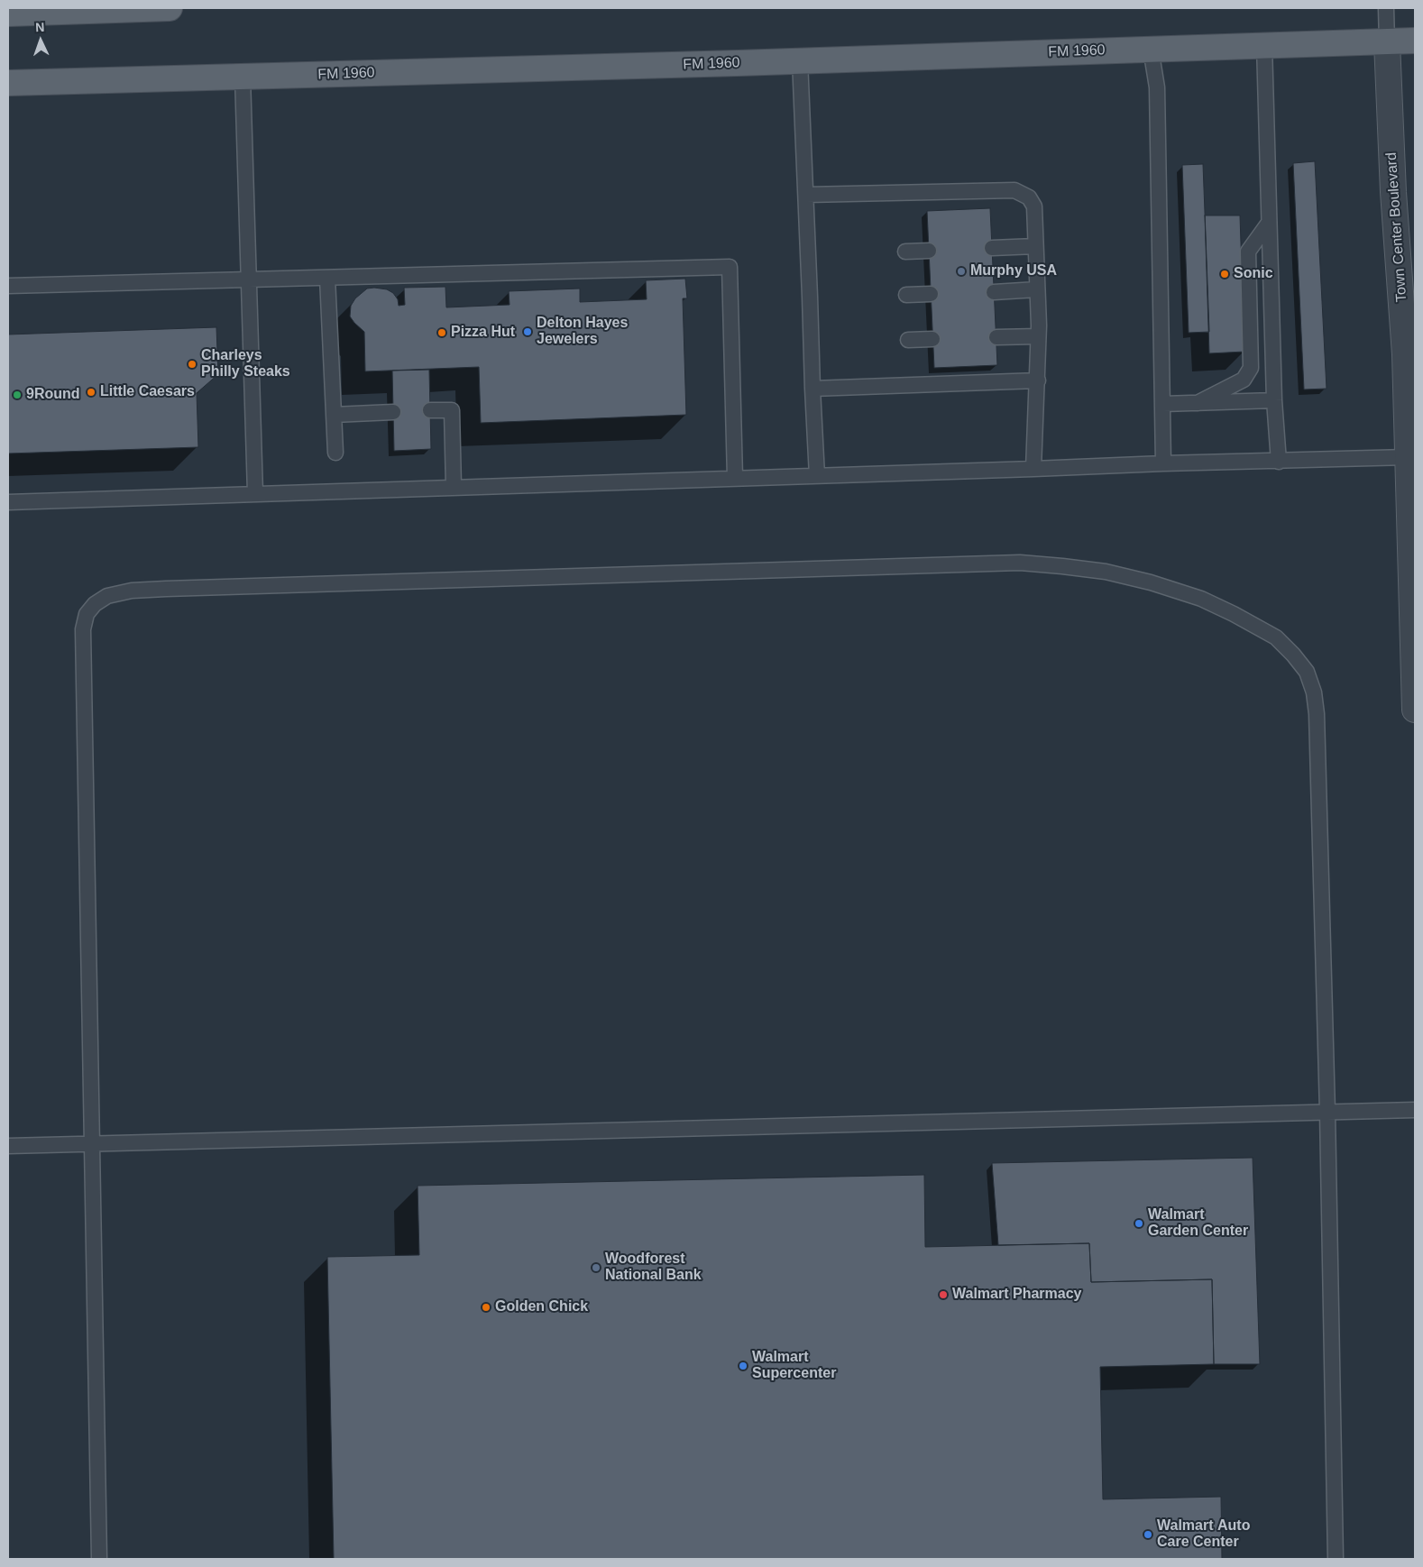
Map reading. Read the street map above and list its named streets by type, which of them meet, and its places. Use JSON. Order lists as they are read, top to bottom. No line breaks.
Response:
{"streets":{"main road":["FM 1960"],"street":["Town Center Boulevard"]},"crossings":[["FM 1960","Town Center Boulevard"]],"places":["Murphy USA","Sonic","Delton Hayes Jewelers","Pizza Hut","Charleys Philly Steaks","Little Caesars","9Round","Walmart Garden Center","Woodforest National Bank","Walmart Pharmacy","Golden Chick","Walmart Supercenter","Walmart Auto Care Center"],"north":"top"}
